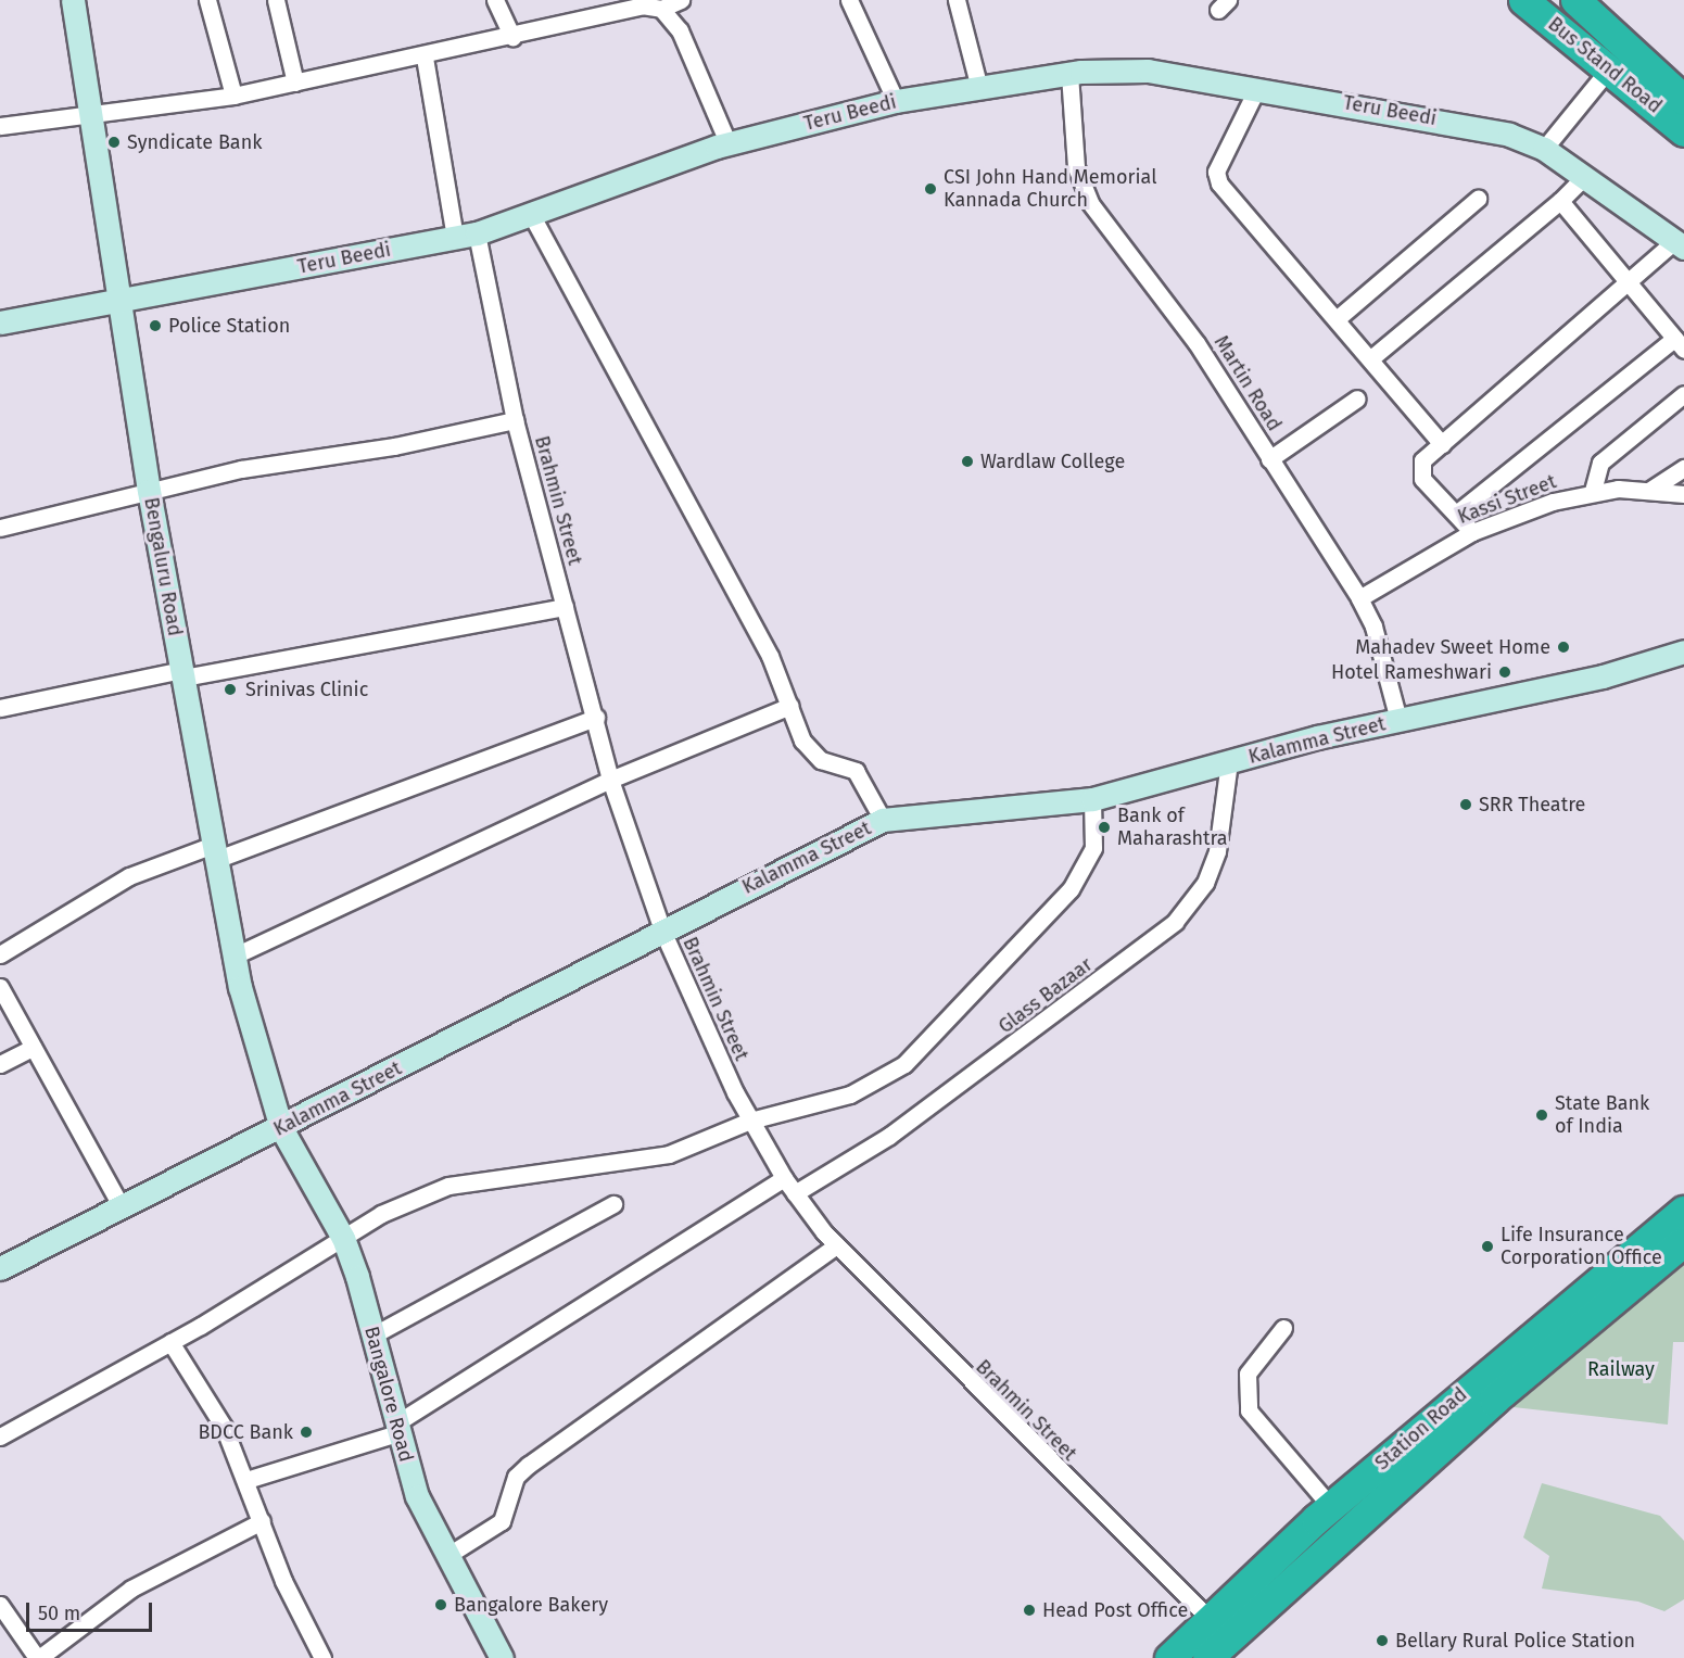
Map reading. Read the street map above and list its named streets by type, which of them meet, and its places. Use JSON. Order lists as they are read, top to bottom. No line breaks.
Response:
{"streets":{"highway":["Bus Stand Road","Station Road"],"street":["Teru Beedi","Martin Road","Kassi Street","Brahmin Street","Bengaluru Road","Kalamma Street","Glass Bazaar","Bangalore Road"]},"crossings":[["Teru Beedi","Martin Road"],["Teru Beedi","Brahmin Street"],["Teru Beedi","Bengaluru Road"],["Martin Road","Kassi Street"],["Martin Road","Kalamma Street"],["Brahmin Street","Kalamma Street"],["Brahmin Street","Glass Bazaar"],["Brahmin Street","Station Road"],["Bengaluru Road","Kalamma Street"],["Bengaluru Road","Bangalore Road"],["Kalamma Street","Glass Bazaar"],["Kalamma Street","Bangalore Road"]],"parks":["Railway"],"places":["Syndicate Bank","CSI John Hand Memorial Kannada Church","Police Station","Wardlaw College","Mahadev Sweet Home","Hotel Rameshwari","Srinivas Clinic","SRR Theatre","Bank of Maharashtra","State Bank of India","Life Insurance Corporation Office","BDCC Bank","Bangalore Bakery","Head Post Office","Bellary Rural Police Station"],"scale_bar":"50 m"}
